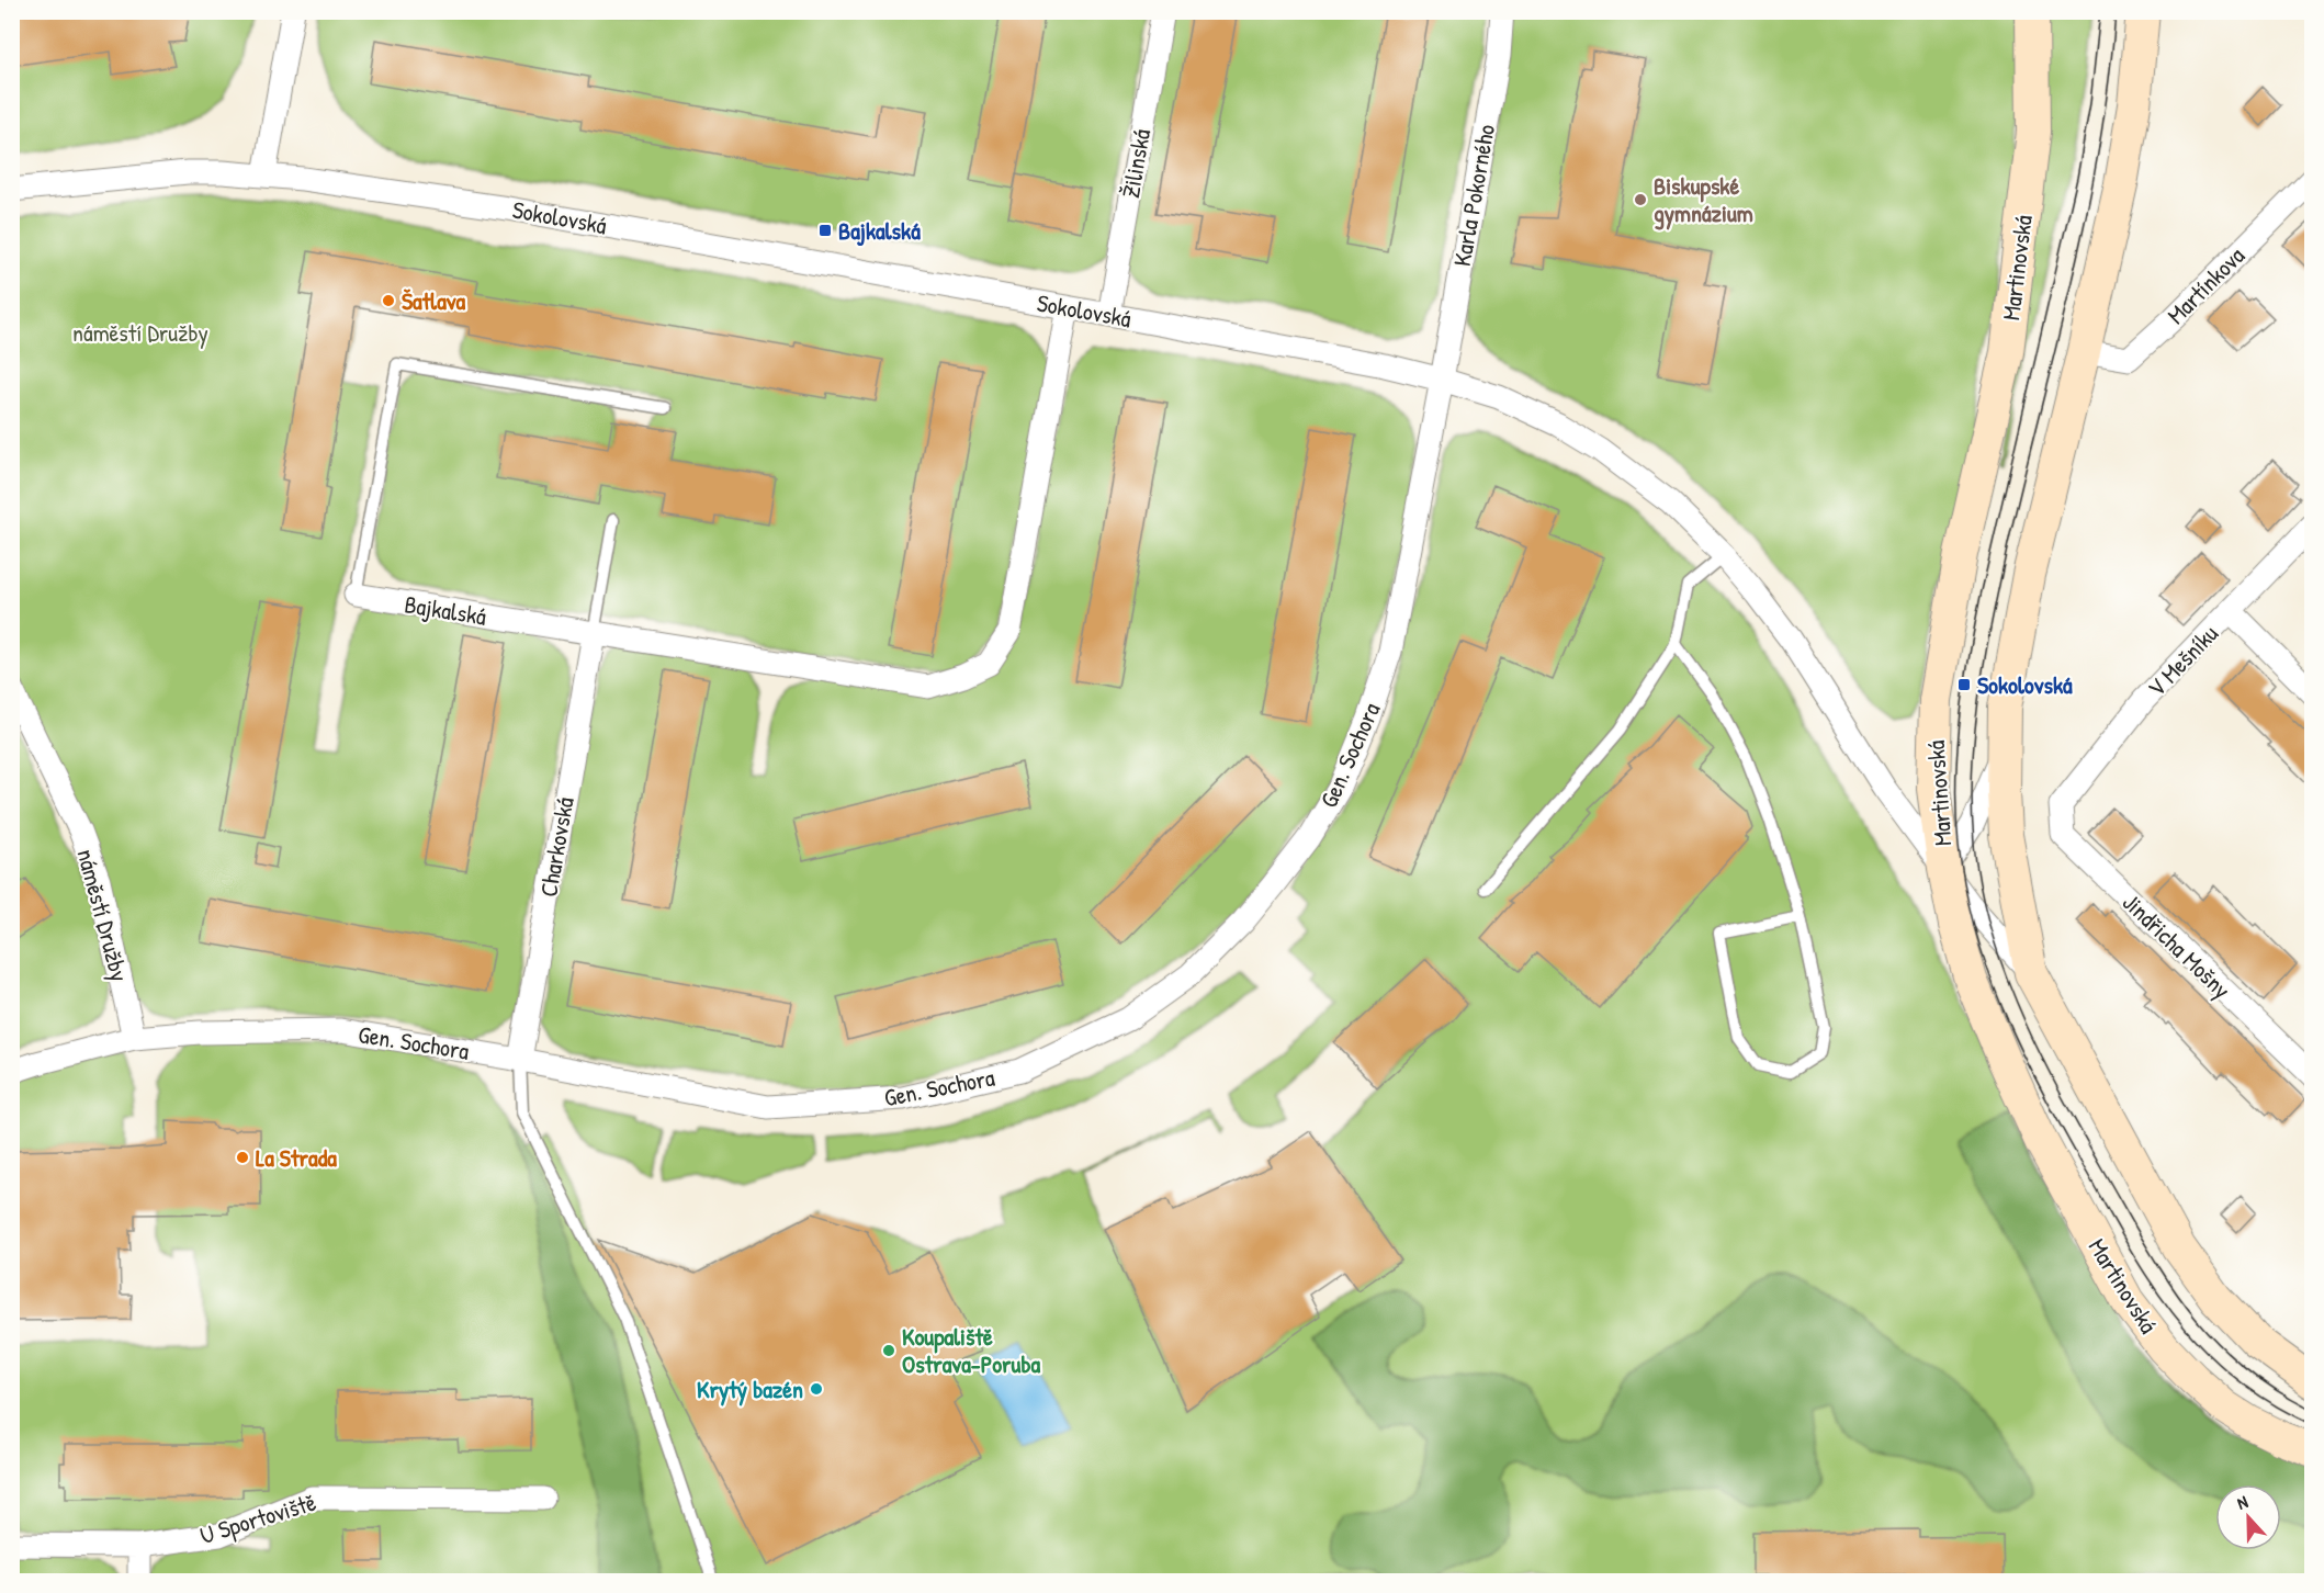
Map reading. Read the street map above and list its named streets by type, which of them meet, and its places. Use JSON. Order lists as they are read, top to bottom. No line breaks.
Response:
{"streets":{"street":["Žilinská","Karla Pokorného","Sokolovská","Martinovská","Martínkova","Bajkalská","V Mešníku","Gen. Sochora","Charkovská","náměstí Družby","Jindřicha Mošny","U Sportoviště"]},"crossings":[["Žilinská","Sokolovská"],["Karla Pokorného","Sokolovská"],["Karla Pokorného","Gen. Sochora"],["Sokolovská","Martinovská"],["Sokolovská","Bajkalská"],["Sokolovská","Gen. Sochora"],["Bajkalská","Charkovská"],["V Mešníku","Jindřicha Mošny"],["Gen. Sochora","Charkovská"],["Gen. Sochora","náměstí Družby"]],"parks":["náměstí Družby"],"places":{"other":["Biskupské gymnázium","Šatlava","La Strada","Koupaliště Ostrava-Poruba","Krytý bazén"],"transit":["Bajkalská","Sokolovská"]},"north":"top"}
